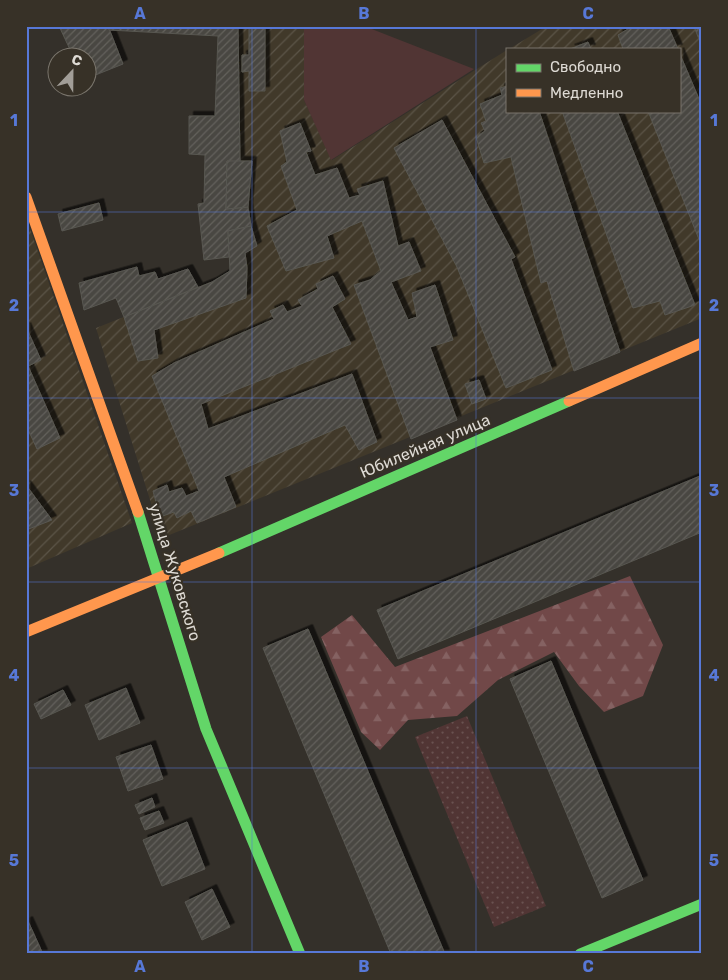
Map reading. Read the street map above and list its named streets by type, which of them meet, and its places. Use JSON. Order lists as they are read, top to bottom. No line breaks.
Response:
{"streets":{"street":["Юбилейная улица","улица Жуковского"]},"crossings":[["Юбилейная улица","улица Жуковского"]],"legend":["Свободно","Медленно"],"north":"top","grid":{"columns":["A","B","C"],"rows":["1","2","3","4","5"]}}
